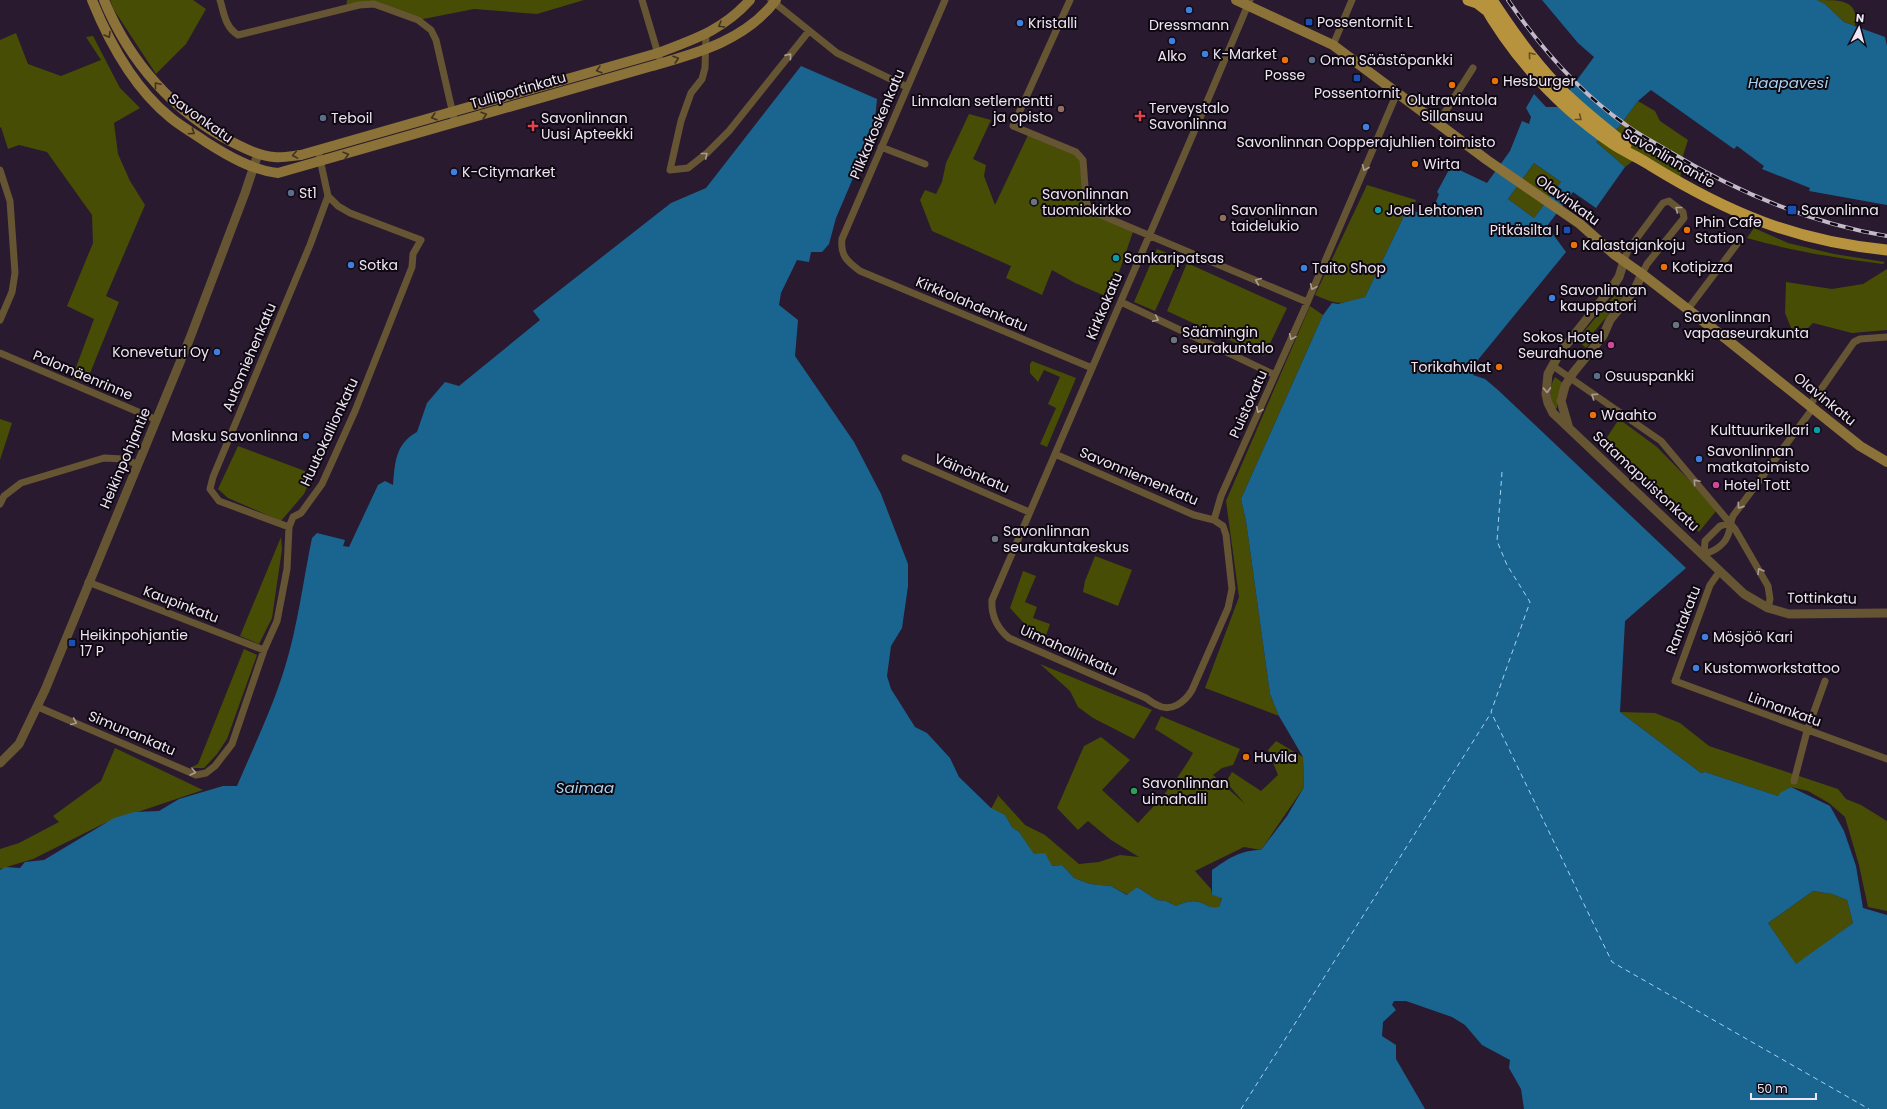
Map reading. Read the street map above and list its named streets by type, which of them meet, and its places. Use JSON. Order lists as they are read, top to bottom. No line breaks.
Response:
{"streets":{"highway":["Savonlinnantie"],"main road":["Tulliportinkatu","Savonkatu","Olavinkatu"],"street":["Pilkkakoskenkatu","Kirkkolahdenkatu","Kirkkokatu","Automiehenkatu","Palomäenrinne","Puistokatu","Huutokallionkatu","Heikinpohjantie","Väinönkatu","Savonniemenkatu","Satamapuistonkatu","Tottinkatu","Kaupinkatu","Rantakatu","Uimahallinkatu","Linnankatu","Simunankatu"]},"crossings":[["Tulliportinkatu","Savonkatu"],["Tulliportinkatu","Heikinpohjantie"],["Savonkatu","Heikinpohjantie"],["Pilkkakoskenkatu","Kirkkolahdenkatu"],["Olavinkatu","Kirkkokatu"],["Olavinkatu","Puistokatu"],["Olavinkatu","Satamapuistonkatu"],["Kirkkolahdenkatu","Kirkkokatu"],["Kirkkokatu","Väinönkatu"],["Kirkkokatu","Savonniemenkatu"],["Kirkkokatu","Uimahallinkatu"],["Automiehenkatu","Huutokallionkatu"],["Palomäenrinne","Heikinpohjantie"],["Puistokatu","Savonniemenkatu"],["Puistokatu","Uimahallinkatu"],["Heikinpohjantie","Kaupinkatu"],["Heikinpohjantie","Simunankatu"],["Savonniemenkatu","Uimahallinkatu"],["Satamapuistonkatu","Tottinkatu"],["Tottinkatu","Rantakatu"],["Kaupinkatu","Simunankatu"],["Rantakatu","Linnankatu"]],"one_way":["Puistokatu"],"water":["Haapavesi","Saimaa"],"places":{"other":["Dressmann","Kristalli","Alko","K-Market","Posse","Oma Säästöpankki","Hesburger","Olutravintola Sillansuu","Linnalan setlementti ja opisto","Teboil","Savonlinnan Oopperajuhlien toimisto","Wirta","K-Citymarket","St1","Savonlinnan tuomiokirkko","Joel Lehtonen","Savonlinnan taidelukio","Phin Cafe Station","Kalastajankoju","Sankaripatsas","Sotka","Kotipizza","Taito Shop","Savonlinnan kauppatori","Savonlinnan vapaaseurakunta","Säämingin seurakuntalo","Sokos Hotel Seurahuone","Koneveturi Oy","Torikahvilat","Osuuspankki","Waahto","Kulttuurikellari","Masku Savonlinna","Savonlinnan matkatoimisto","Hotel Tott","Savonlinnan seurakuntakeskus","Mösjöö Kari","Kustomworkstattoo","Huvila","Savonlinnan uimahalli"],"transit":["Possentornit L","Possentornit","Savonlinna","Pitkäsilta I","Heikinpohjantie 17 P"],"health":["Terveystalo Savonlinna","Savonlinnan Uusi Apteekki"]},"scale_bar":"50 m","north":"top"}
